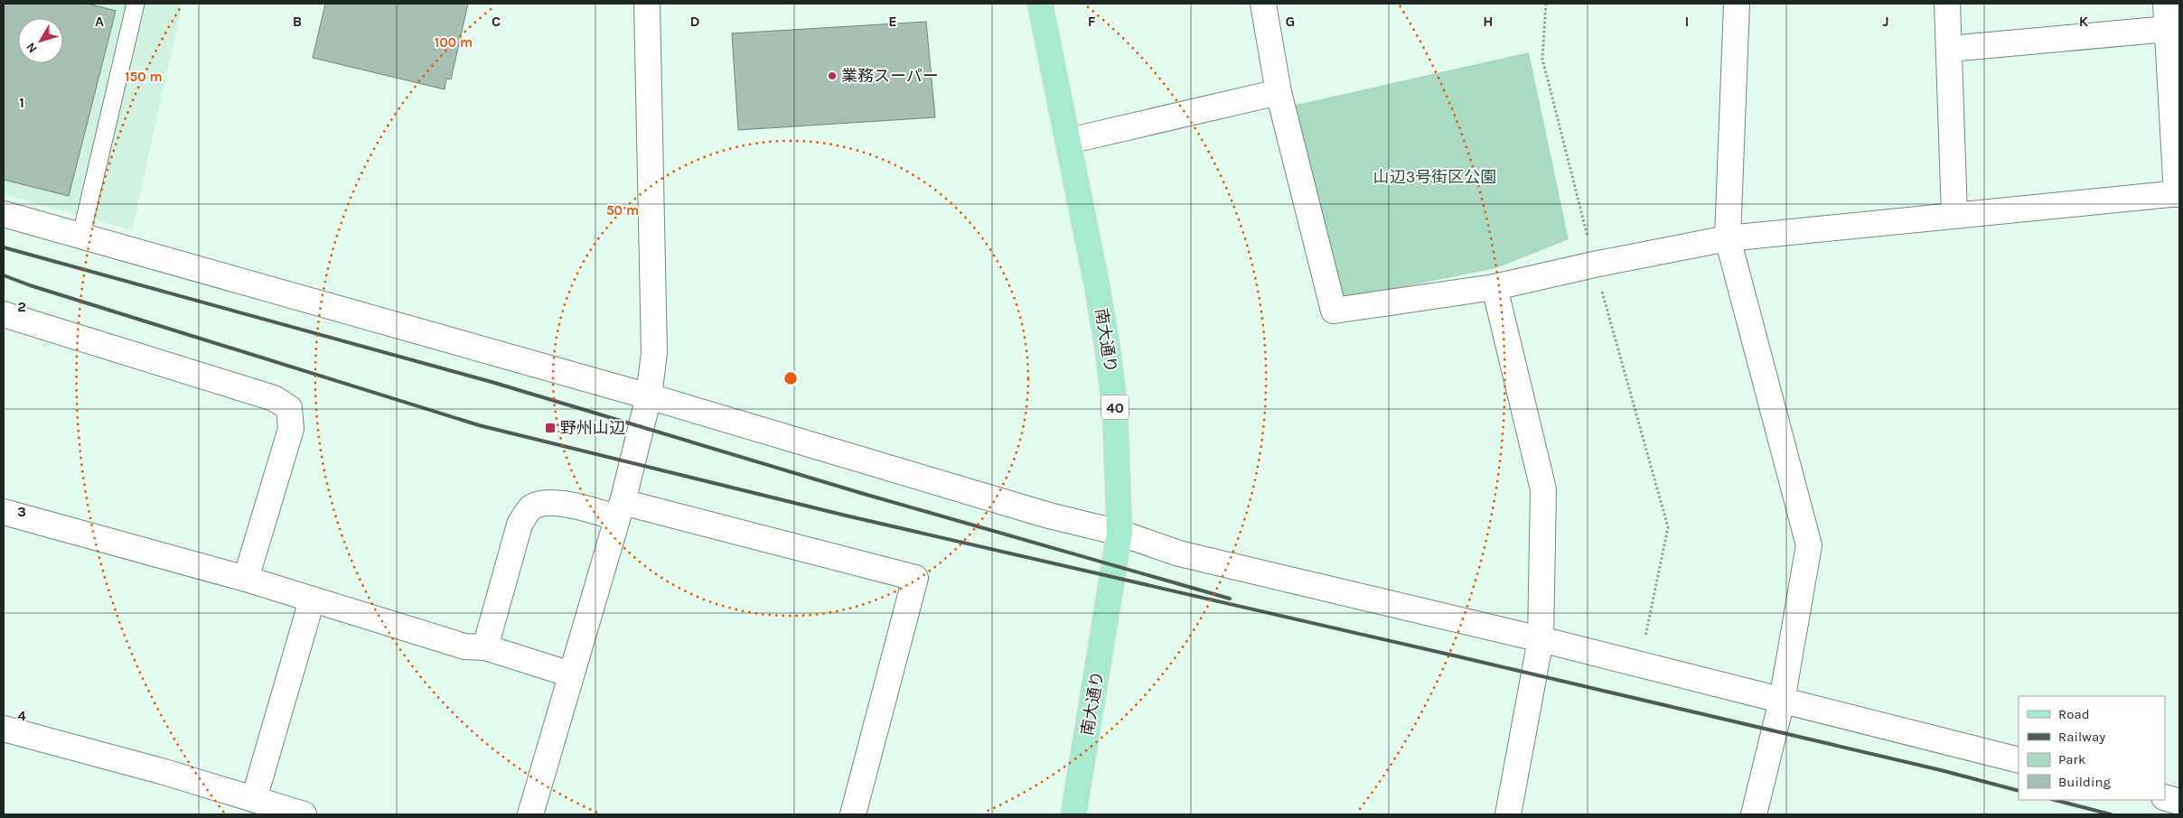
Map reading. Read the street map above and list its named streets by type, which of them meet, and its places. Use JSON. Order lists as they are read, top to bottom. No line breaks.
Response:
{"streets":{"main road":["南大通り","40"]},"parks":["山辺3号街区公園"],"places":{"other":["業務スーパー"],"transit":["野州山辺"]},"legend":["Road","Railway","Park","Building"],"north":"bottom left","grid":{"columns":["A","B","C","D","E","F","G","H","I","J","K"],"rows":["1","2","3","4"]},"rings":["100 m","150 m","50 m"]}
